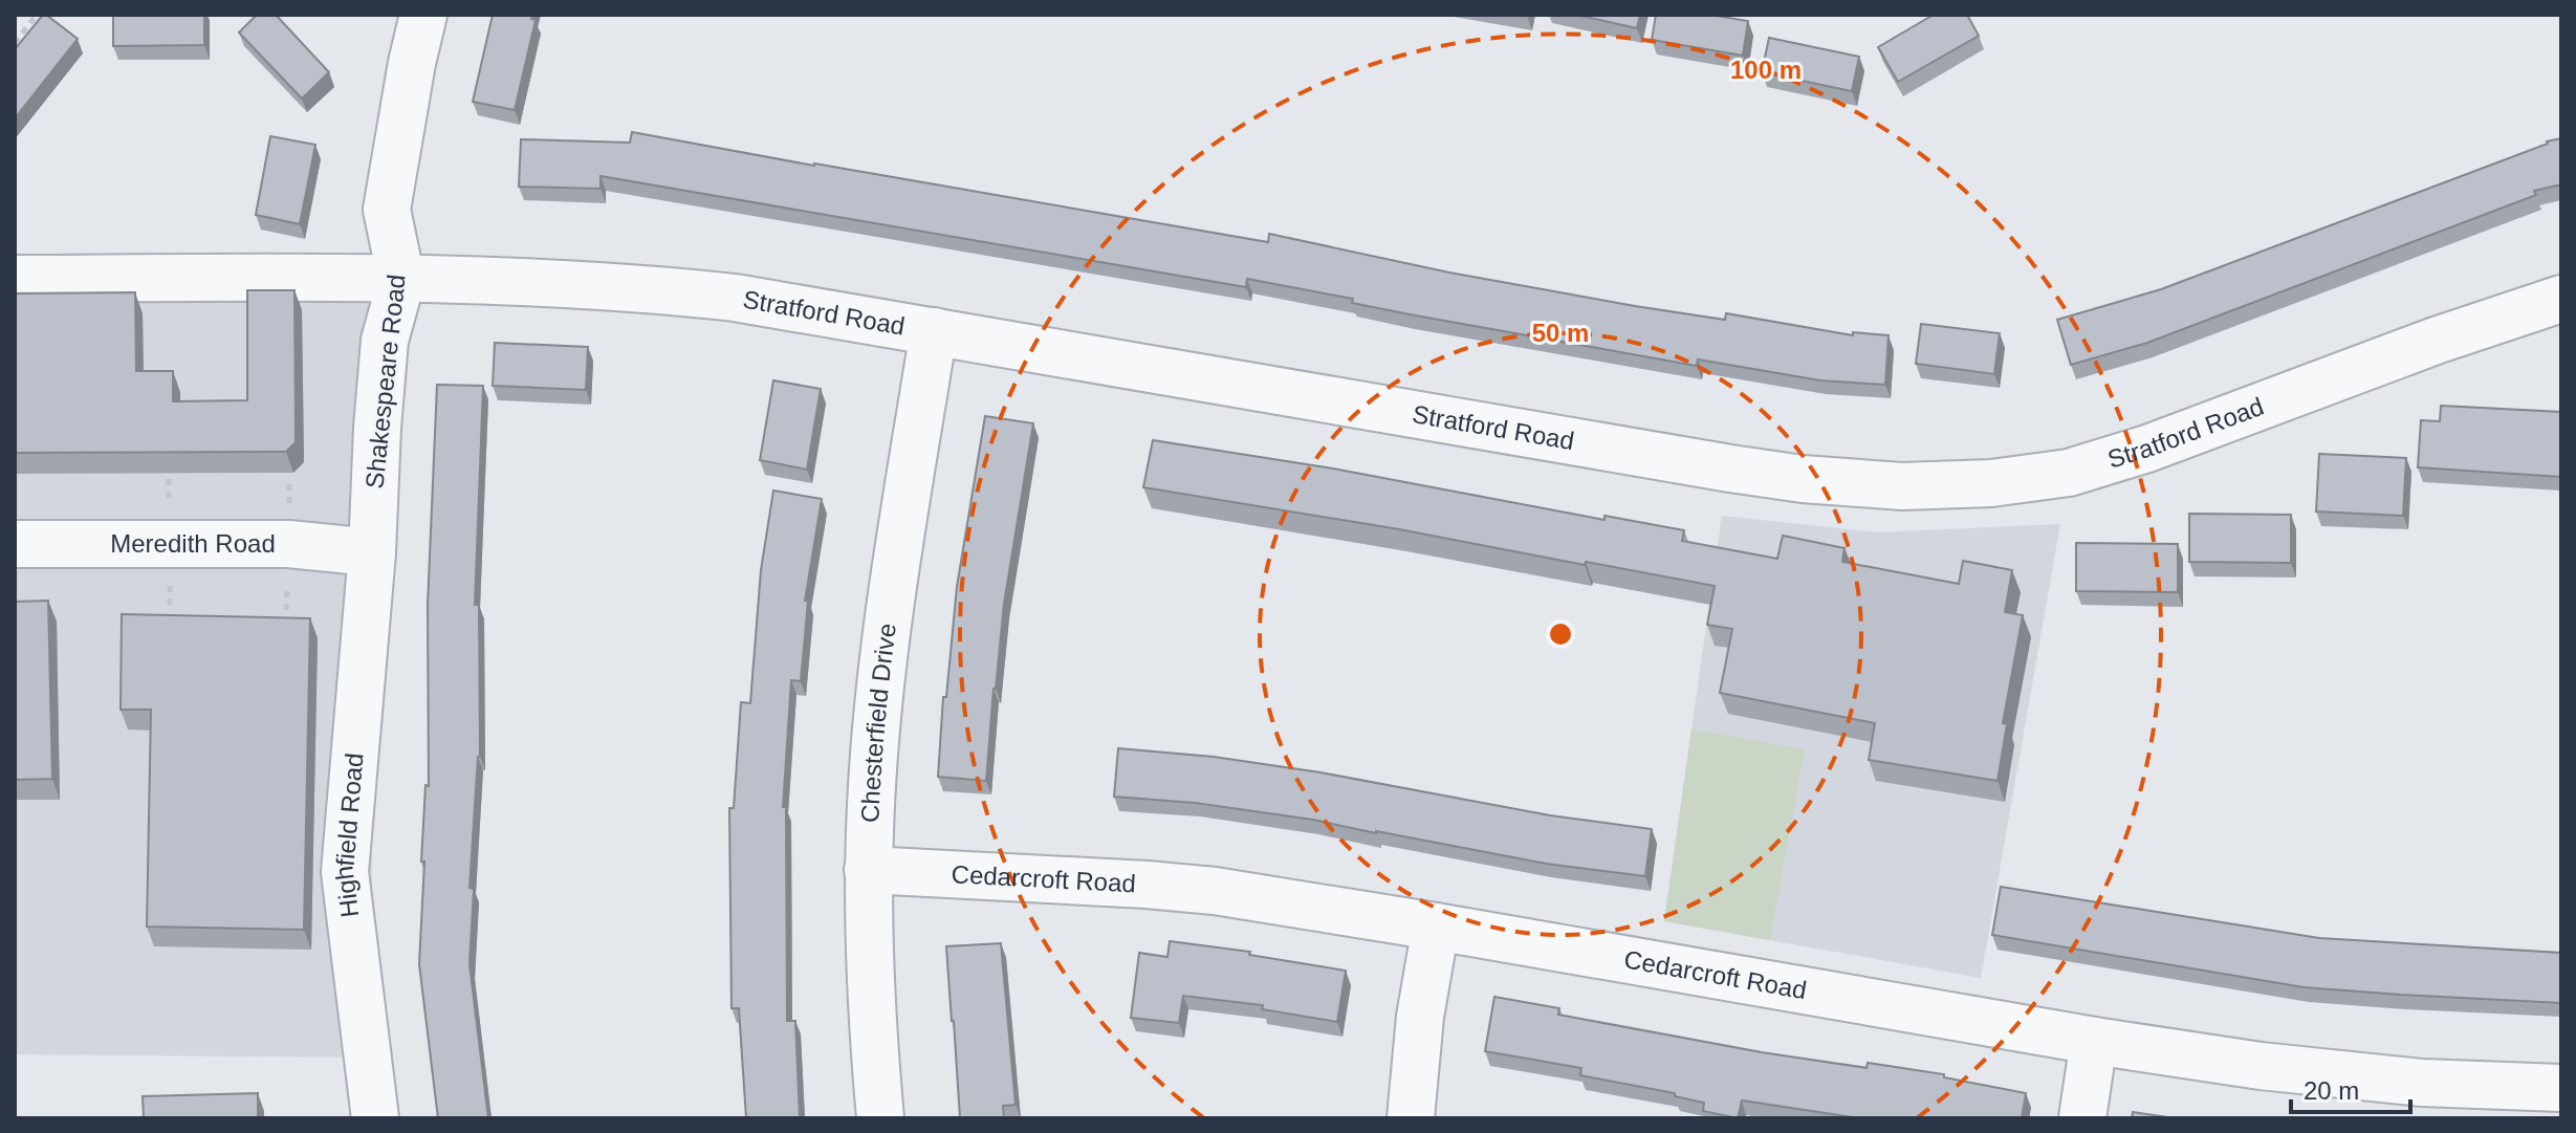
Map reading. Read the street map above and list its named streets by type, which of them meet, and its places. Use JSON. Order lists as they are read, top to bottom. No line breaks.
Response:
{"streets":{"street":["Stratford Road","Shakespeare Road","Meredith Road","Chesterfield Drive","Highfield Road","Cedarcroft Road"]},"crossings":[["Stratford Road","Shakespeare Road"],["Stratford Road","Chesterfield Drive"],["Shakespeare Road","Meredith Road"],["Shakespeare Road","Highfield Road"],["Meredith Road","Highfield Road"],["Chesterfield Drive","Cedarcroft Road"]],"scale_bar":"20 m","rings":["100 m","50 m"]}
